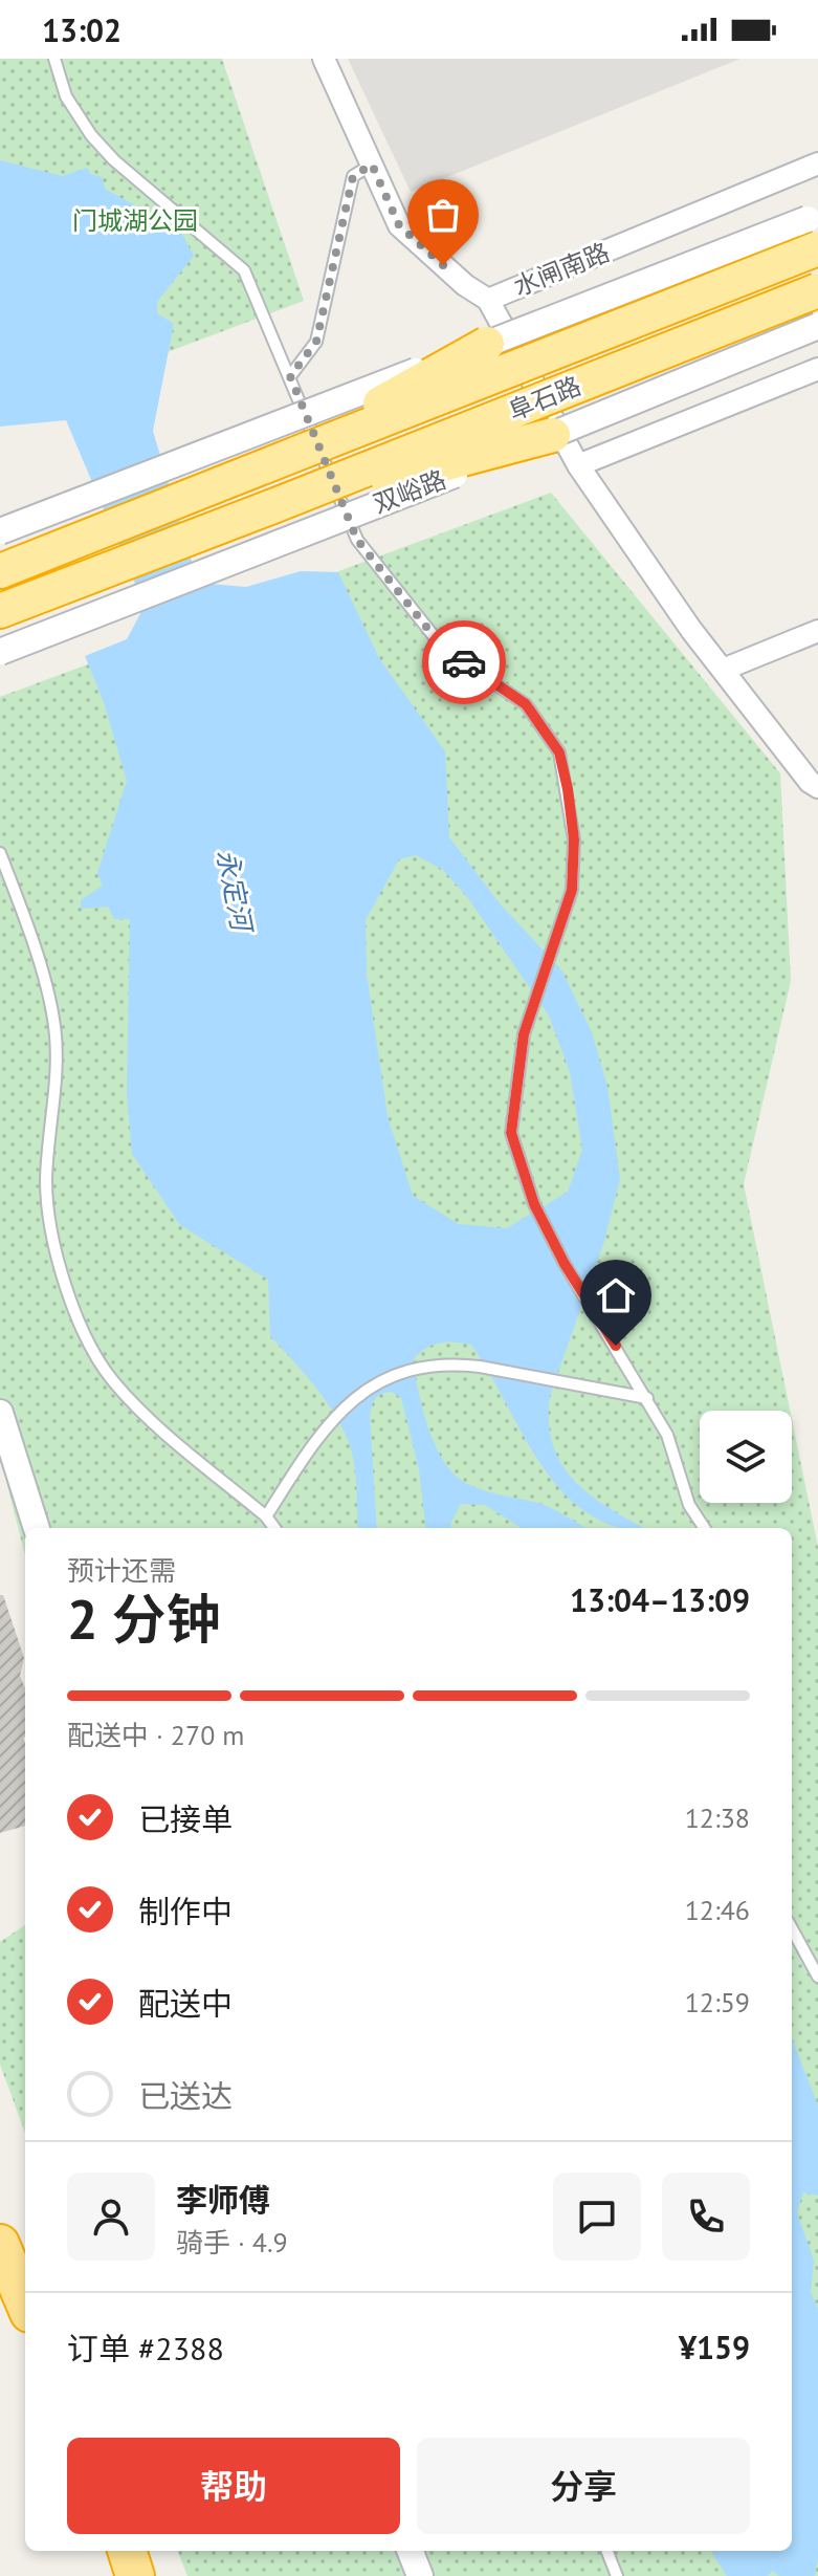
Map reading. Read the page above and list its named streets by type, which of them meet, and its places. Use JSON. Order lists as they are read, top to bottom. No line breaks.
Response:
{"streets":{"highway":["阜石路"],"street":["水闸南路","双峪路"]},"water":["永定河"],"parks":["门城湖公园"],"page":{"status":"13:02","heading":["2 分钟","预计还需","13:04–13:09"],"panel":["李师傅","骑手 · 4.9","订单 #2388","¥159"],"bar":"配送中 · 270 m","list":[["已接单","12:38"],["制作中","12:46"],["配送中","12:59"],"已送达"],"buttons":["帮助","分享"]}}
